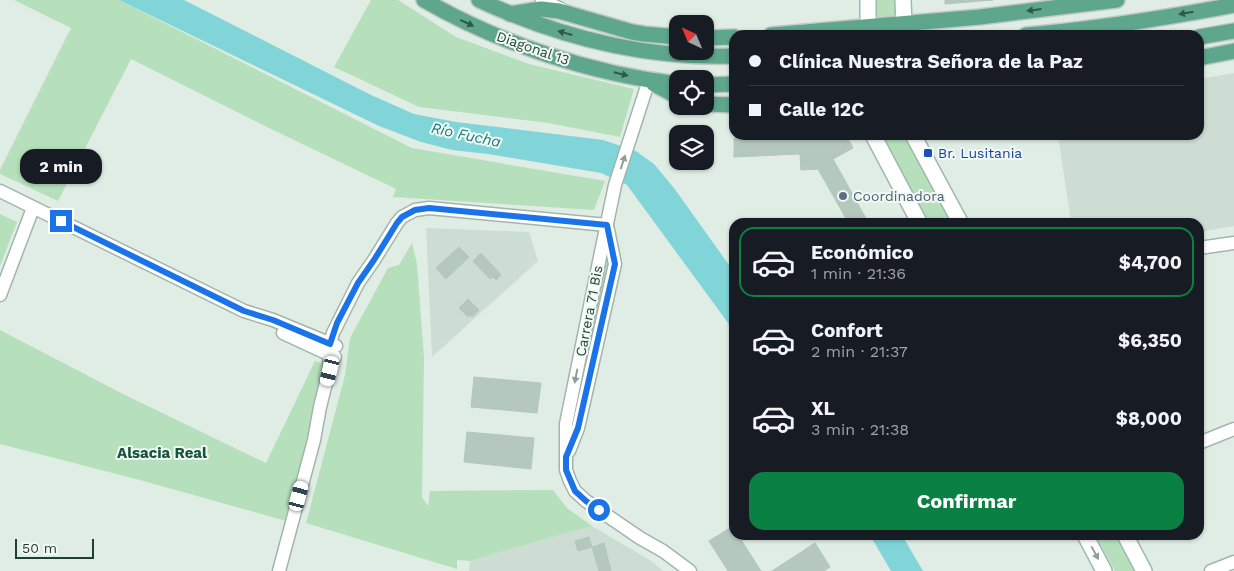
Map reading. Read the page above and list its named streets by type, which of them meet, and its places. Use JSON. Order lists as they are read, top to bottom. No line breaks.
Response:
{"streets":{"main road":["Diagonal 13"],"street":["Carrera 71 Bis"]},"crossings":[["Diagonal 13","Carrera 71 Bis"]],"districts":["Alsacia Real"],"water":["Río Fucha"],"places":{"transit":["Br. Lusitania"],"other":["Coordinadora"]},"scale_bar":"50 m","north":"top left","page":{"banner":["Clínica Nuestra Señora de la Paz","Calle 12C"],"bubble":"2 min","list":[{"name":"Económico","note":"1 min · 21:36","value":"$4,700"},{"name":"Confort","note":"2 min · 21:37","value":"$6,350"},{"name":"XL","note":"3 min · 21:38","value":"$8,000"}],"buttons":"Confirmar","scale":"50 m"}}
